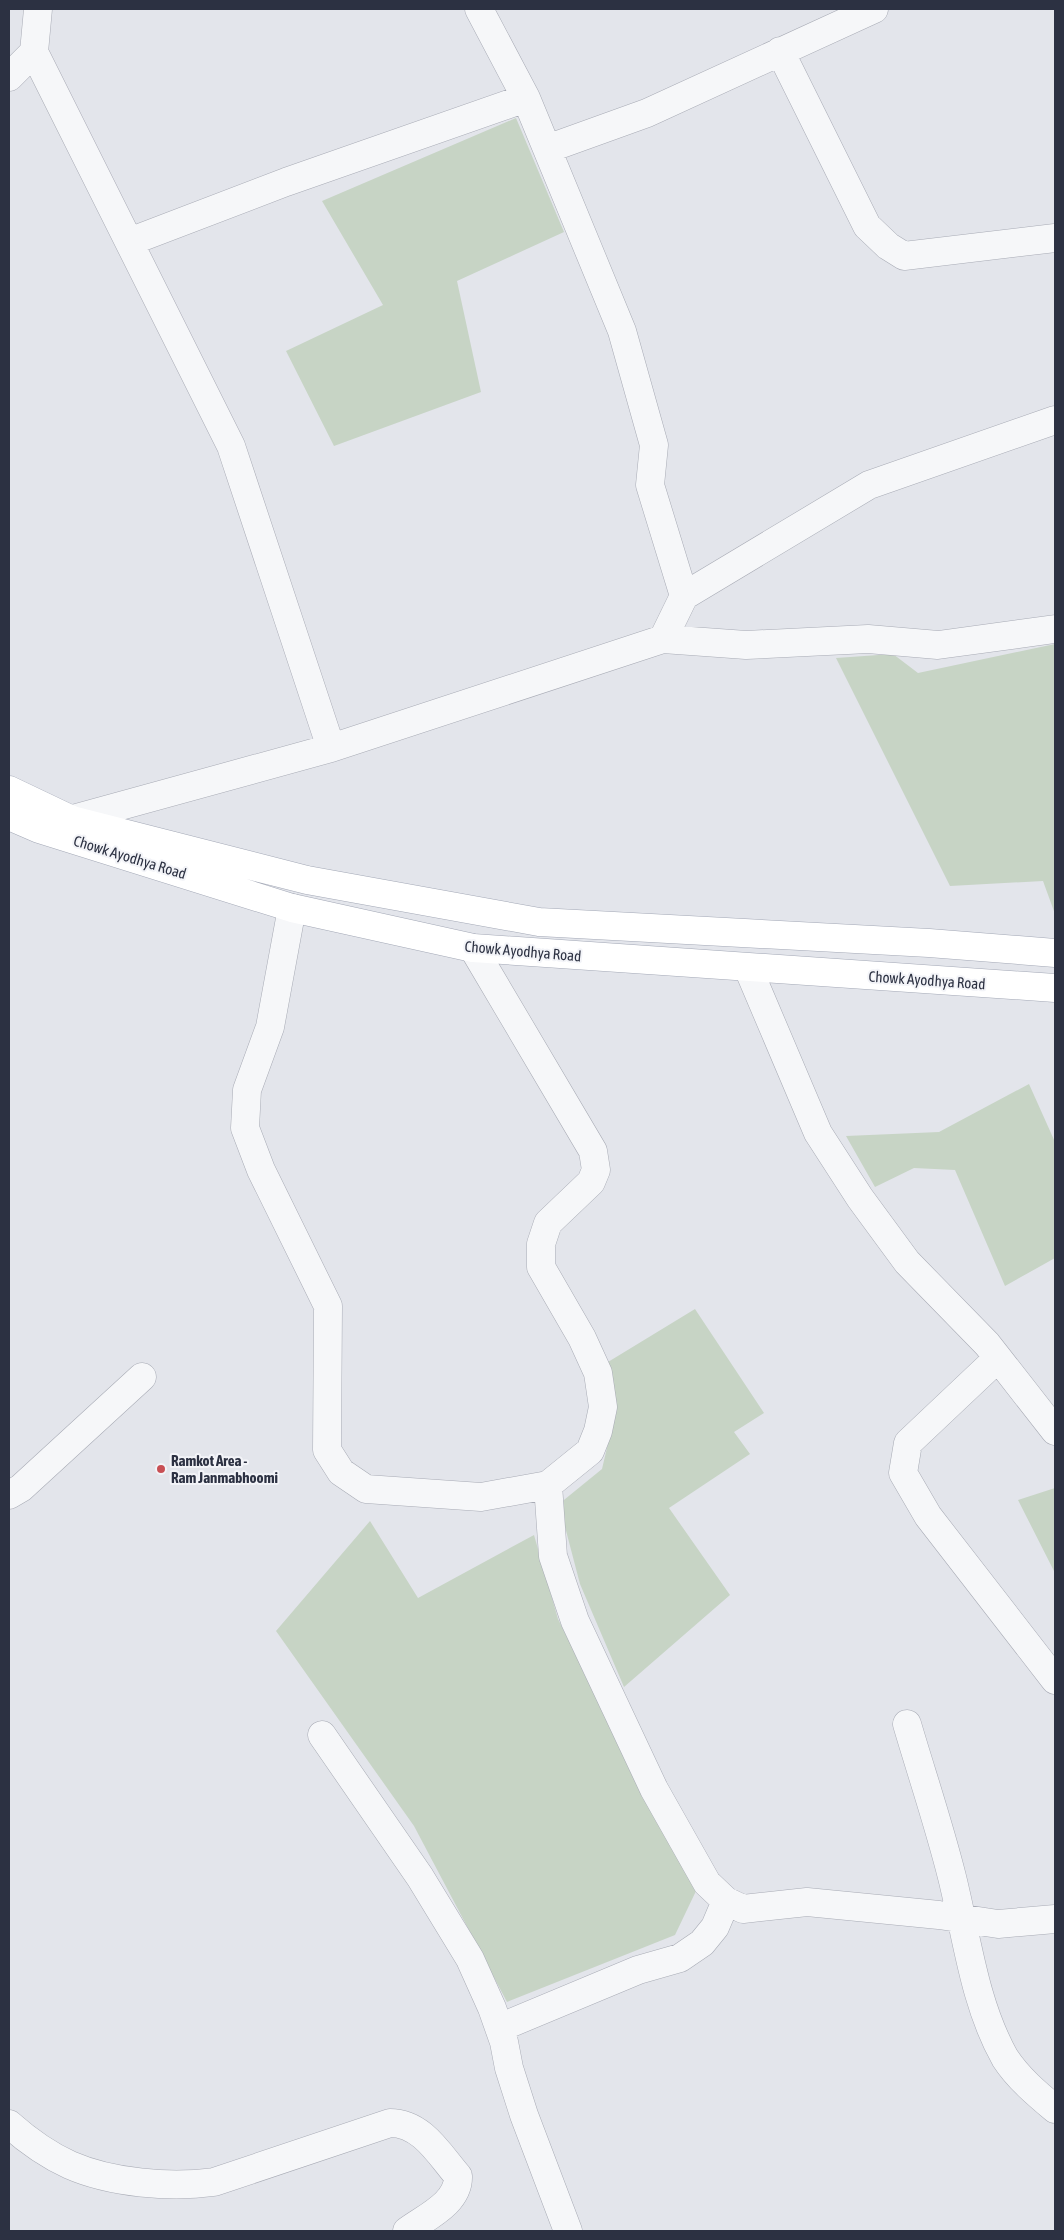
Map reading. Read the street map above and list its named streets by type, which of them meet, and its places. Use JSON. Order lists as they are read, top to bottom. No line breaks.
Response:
{"streets":{"main road":["Chowk Ayodhya Road"]},"places":["Ramkot Area - Ram Janmabhoomi"]}
